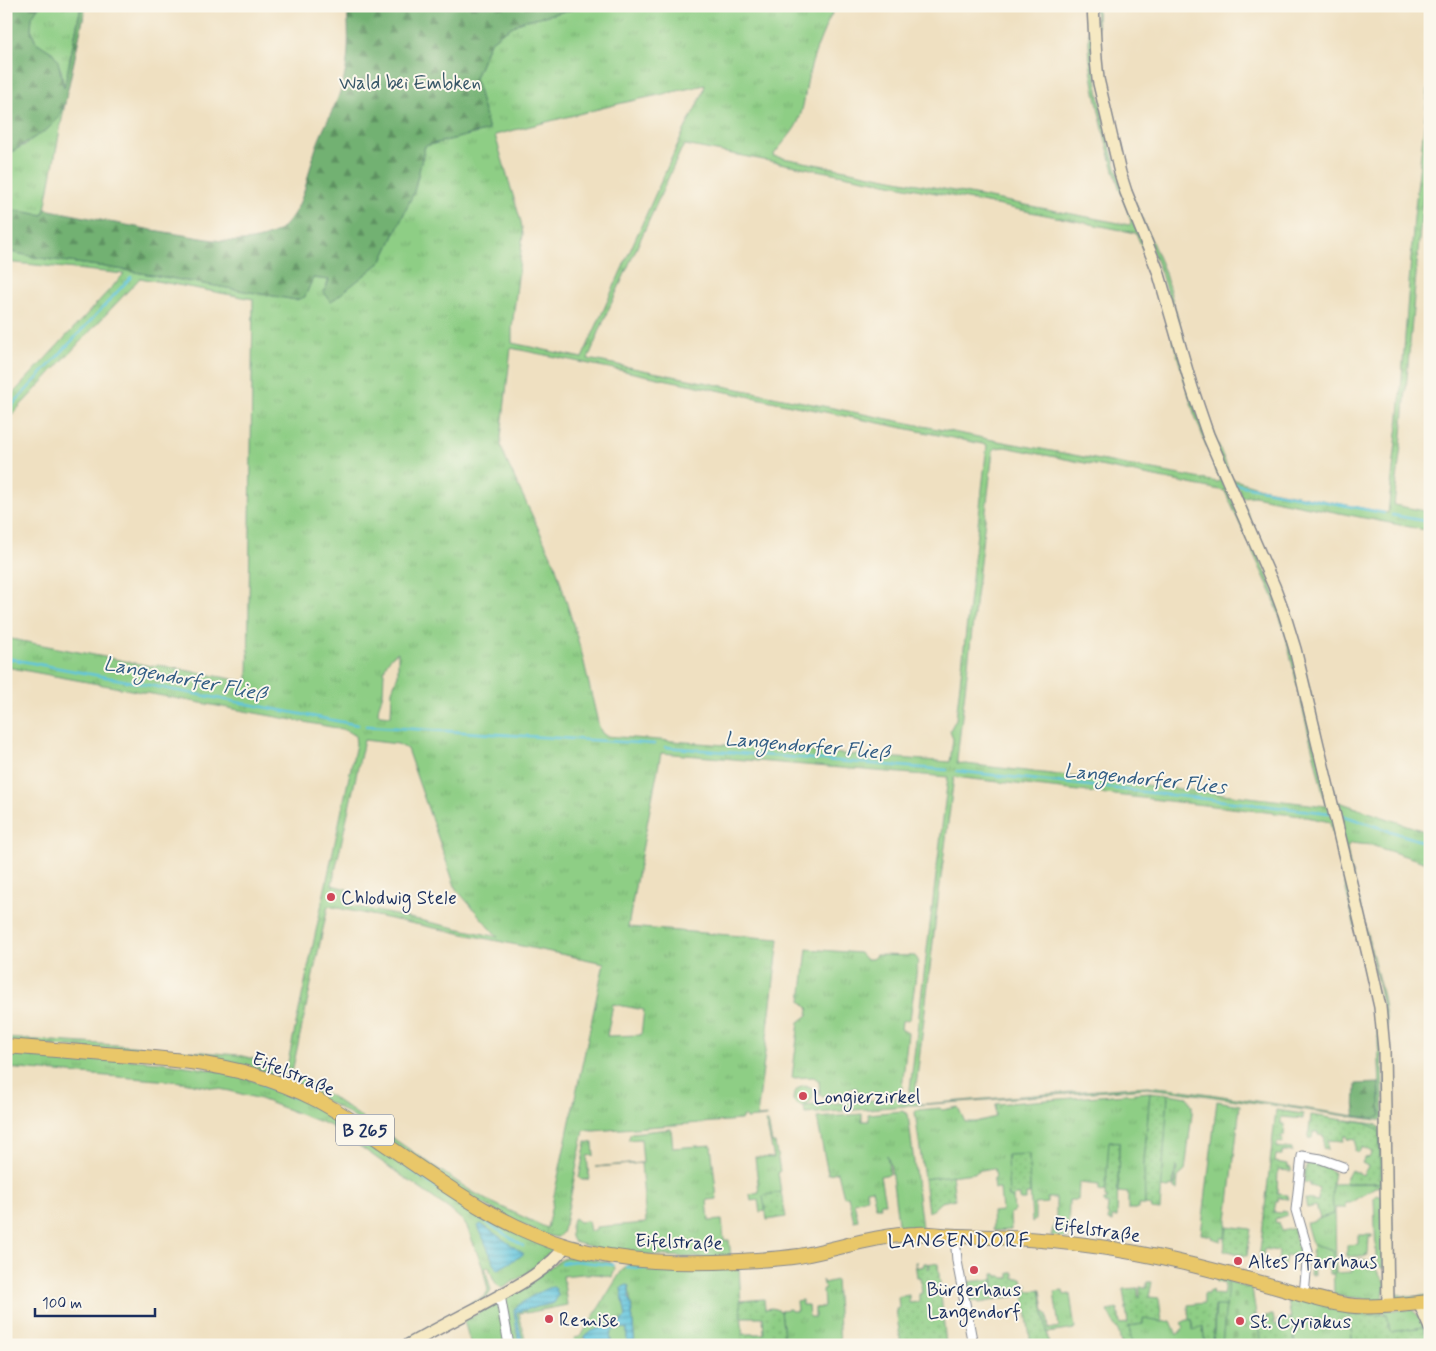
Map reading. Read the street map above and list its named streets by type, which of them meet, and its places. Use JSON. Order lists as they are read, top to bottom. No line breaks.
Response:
{"streets":{"main road":["Eifelstraße","B 265"]},"crossings":[["Eifelstraße","B 265"]],"districts":["LANGENDORF"],"water":["Langendorfer Fließ","Langendorfer Flies"],"parks":["Wald bei Embken"],"places":["Chlodwig Stele","Longierzirkel","Altes Pfarrhaus","Bürgerhaus Langendorf","Remise","St. Cyriakus"],"scale_bar":"100 m"}
